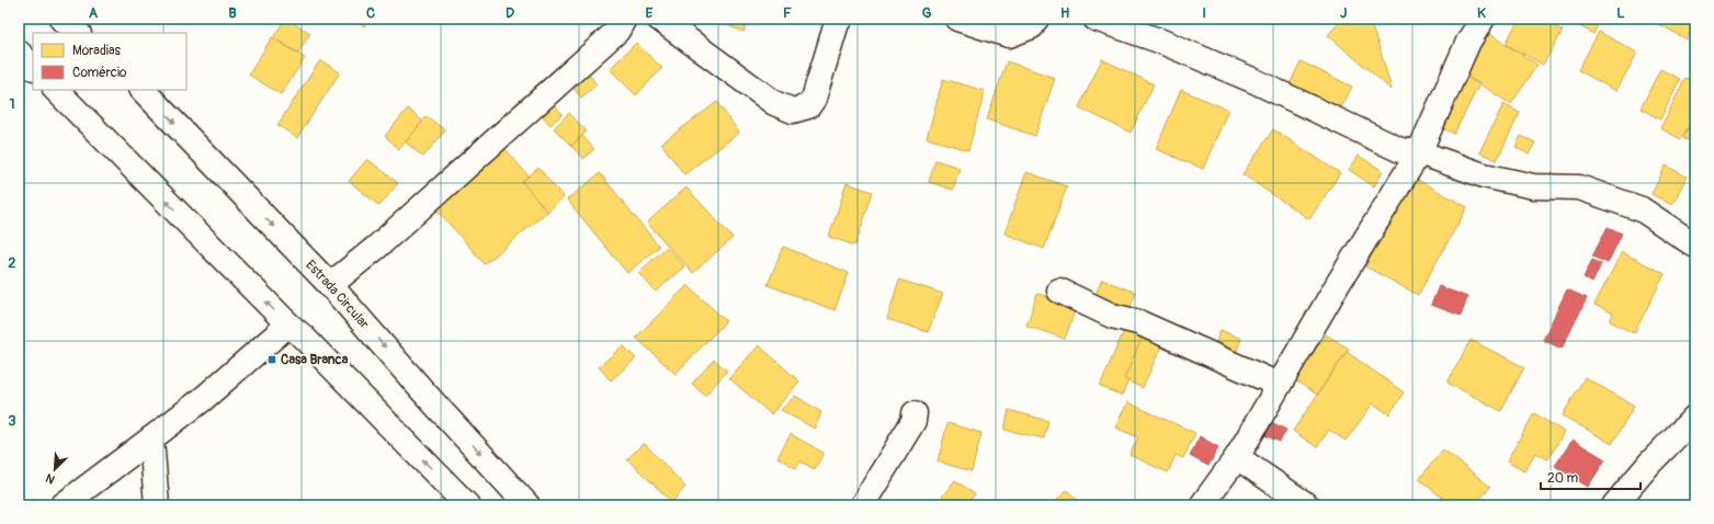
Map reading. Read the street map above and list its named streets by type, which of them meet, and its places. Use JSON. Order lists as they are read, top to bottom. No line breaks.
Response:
{"streets":{"street":["Estrada Circular"]},"places":{"transit":["Casa Branca"]},"legend":["Moradias","Comércio"],"scale_bar":"20 m","north":"bottom left","grid":{"columns":["A","B","C","D","E","F","G","H","I","J","K","L"],"rows":["1","2","3"]}}
